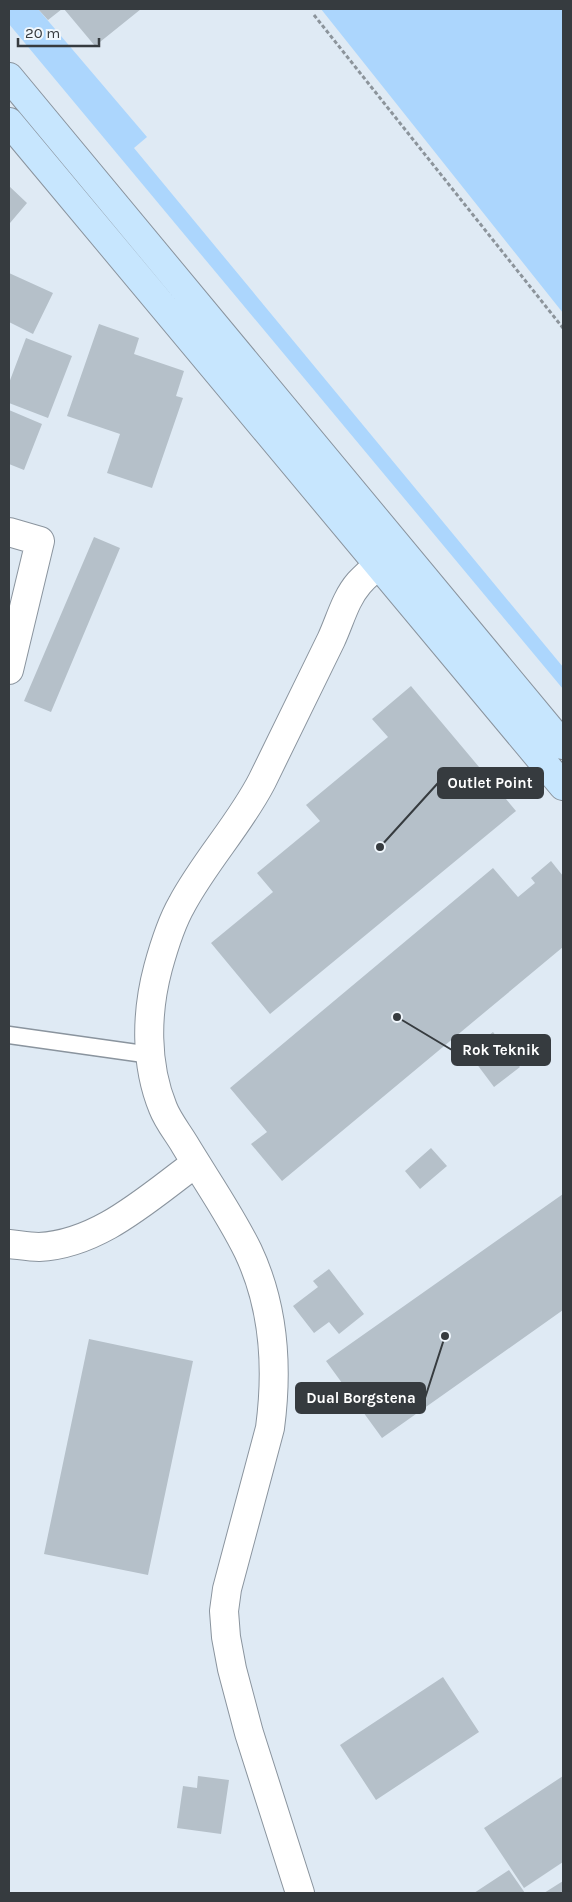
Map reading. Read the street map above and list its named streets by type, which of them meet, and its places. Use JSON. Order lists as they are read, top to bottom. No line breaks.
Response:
{"places":["Outlet Point","Rok Teknik","Dual Borgstena"],"scale_bar":"20 m"}
